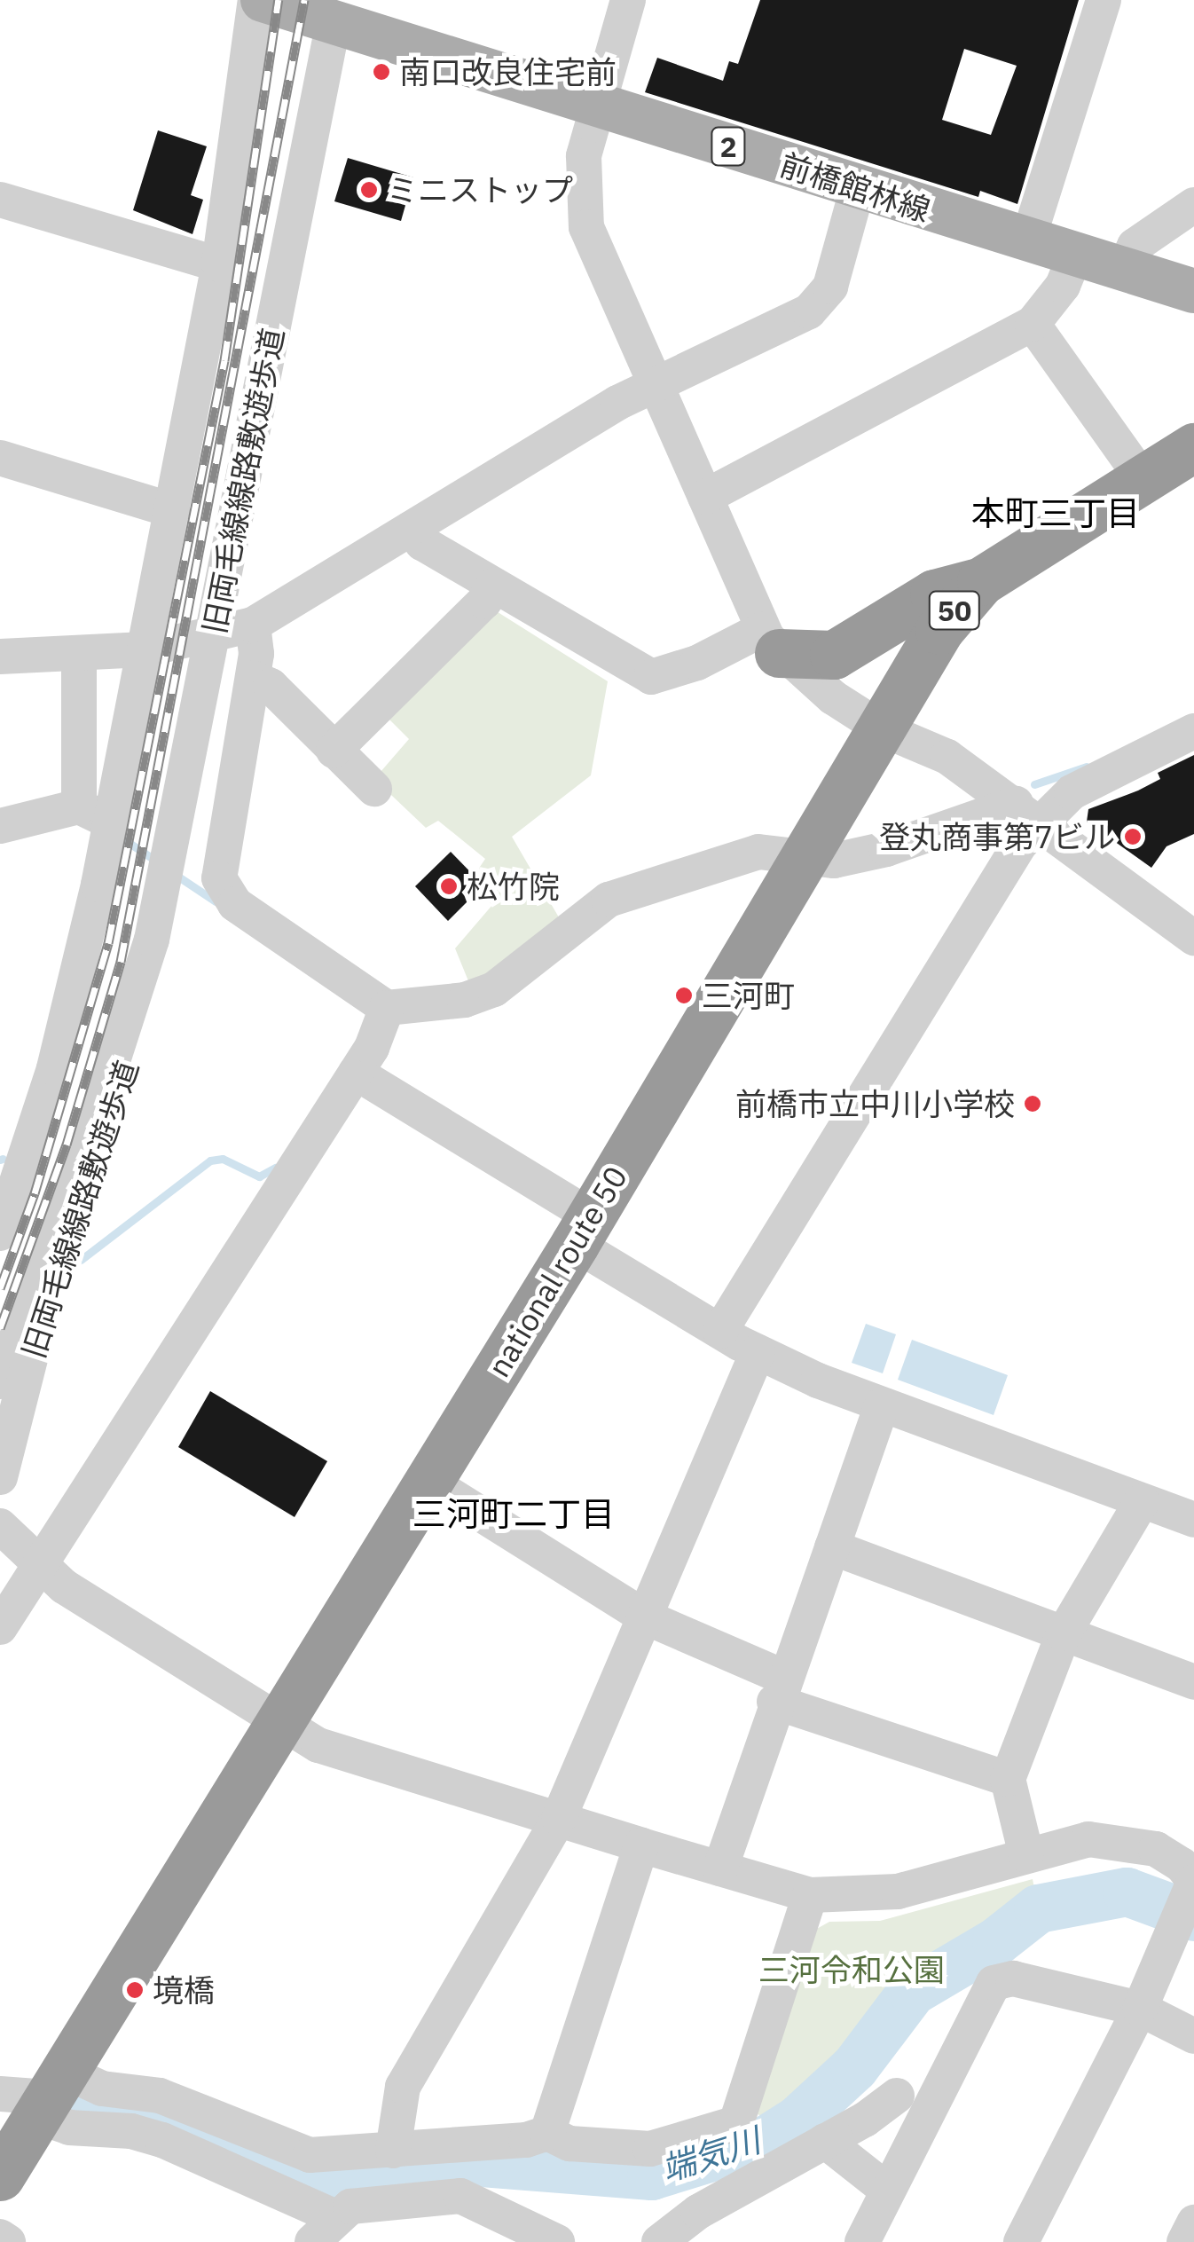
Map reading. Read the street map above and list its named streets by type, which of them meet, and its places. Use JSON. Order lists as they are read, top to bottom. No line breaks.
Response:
{"streets":{"highway":["50","national route 50"],"main road":["2","前橋館林線"],"street":["旧両毛線線路敷遊歩道"]},"crossings":[["前橋館林線","旧両毛線線路敷遊歩道"]],"districts":["本町三丁目","三河町二丁目"],"water":["端気川"],"parks":["三河令和公園"],"places":["南口改良住宅前","ミニストップ","登丸商事第7ビル","松竹院","三河町","前橋市立中川小学校","境橋"]}
